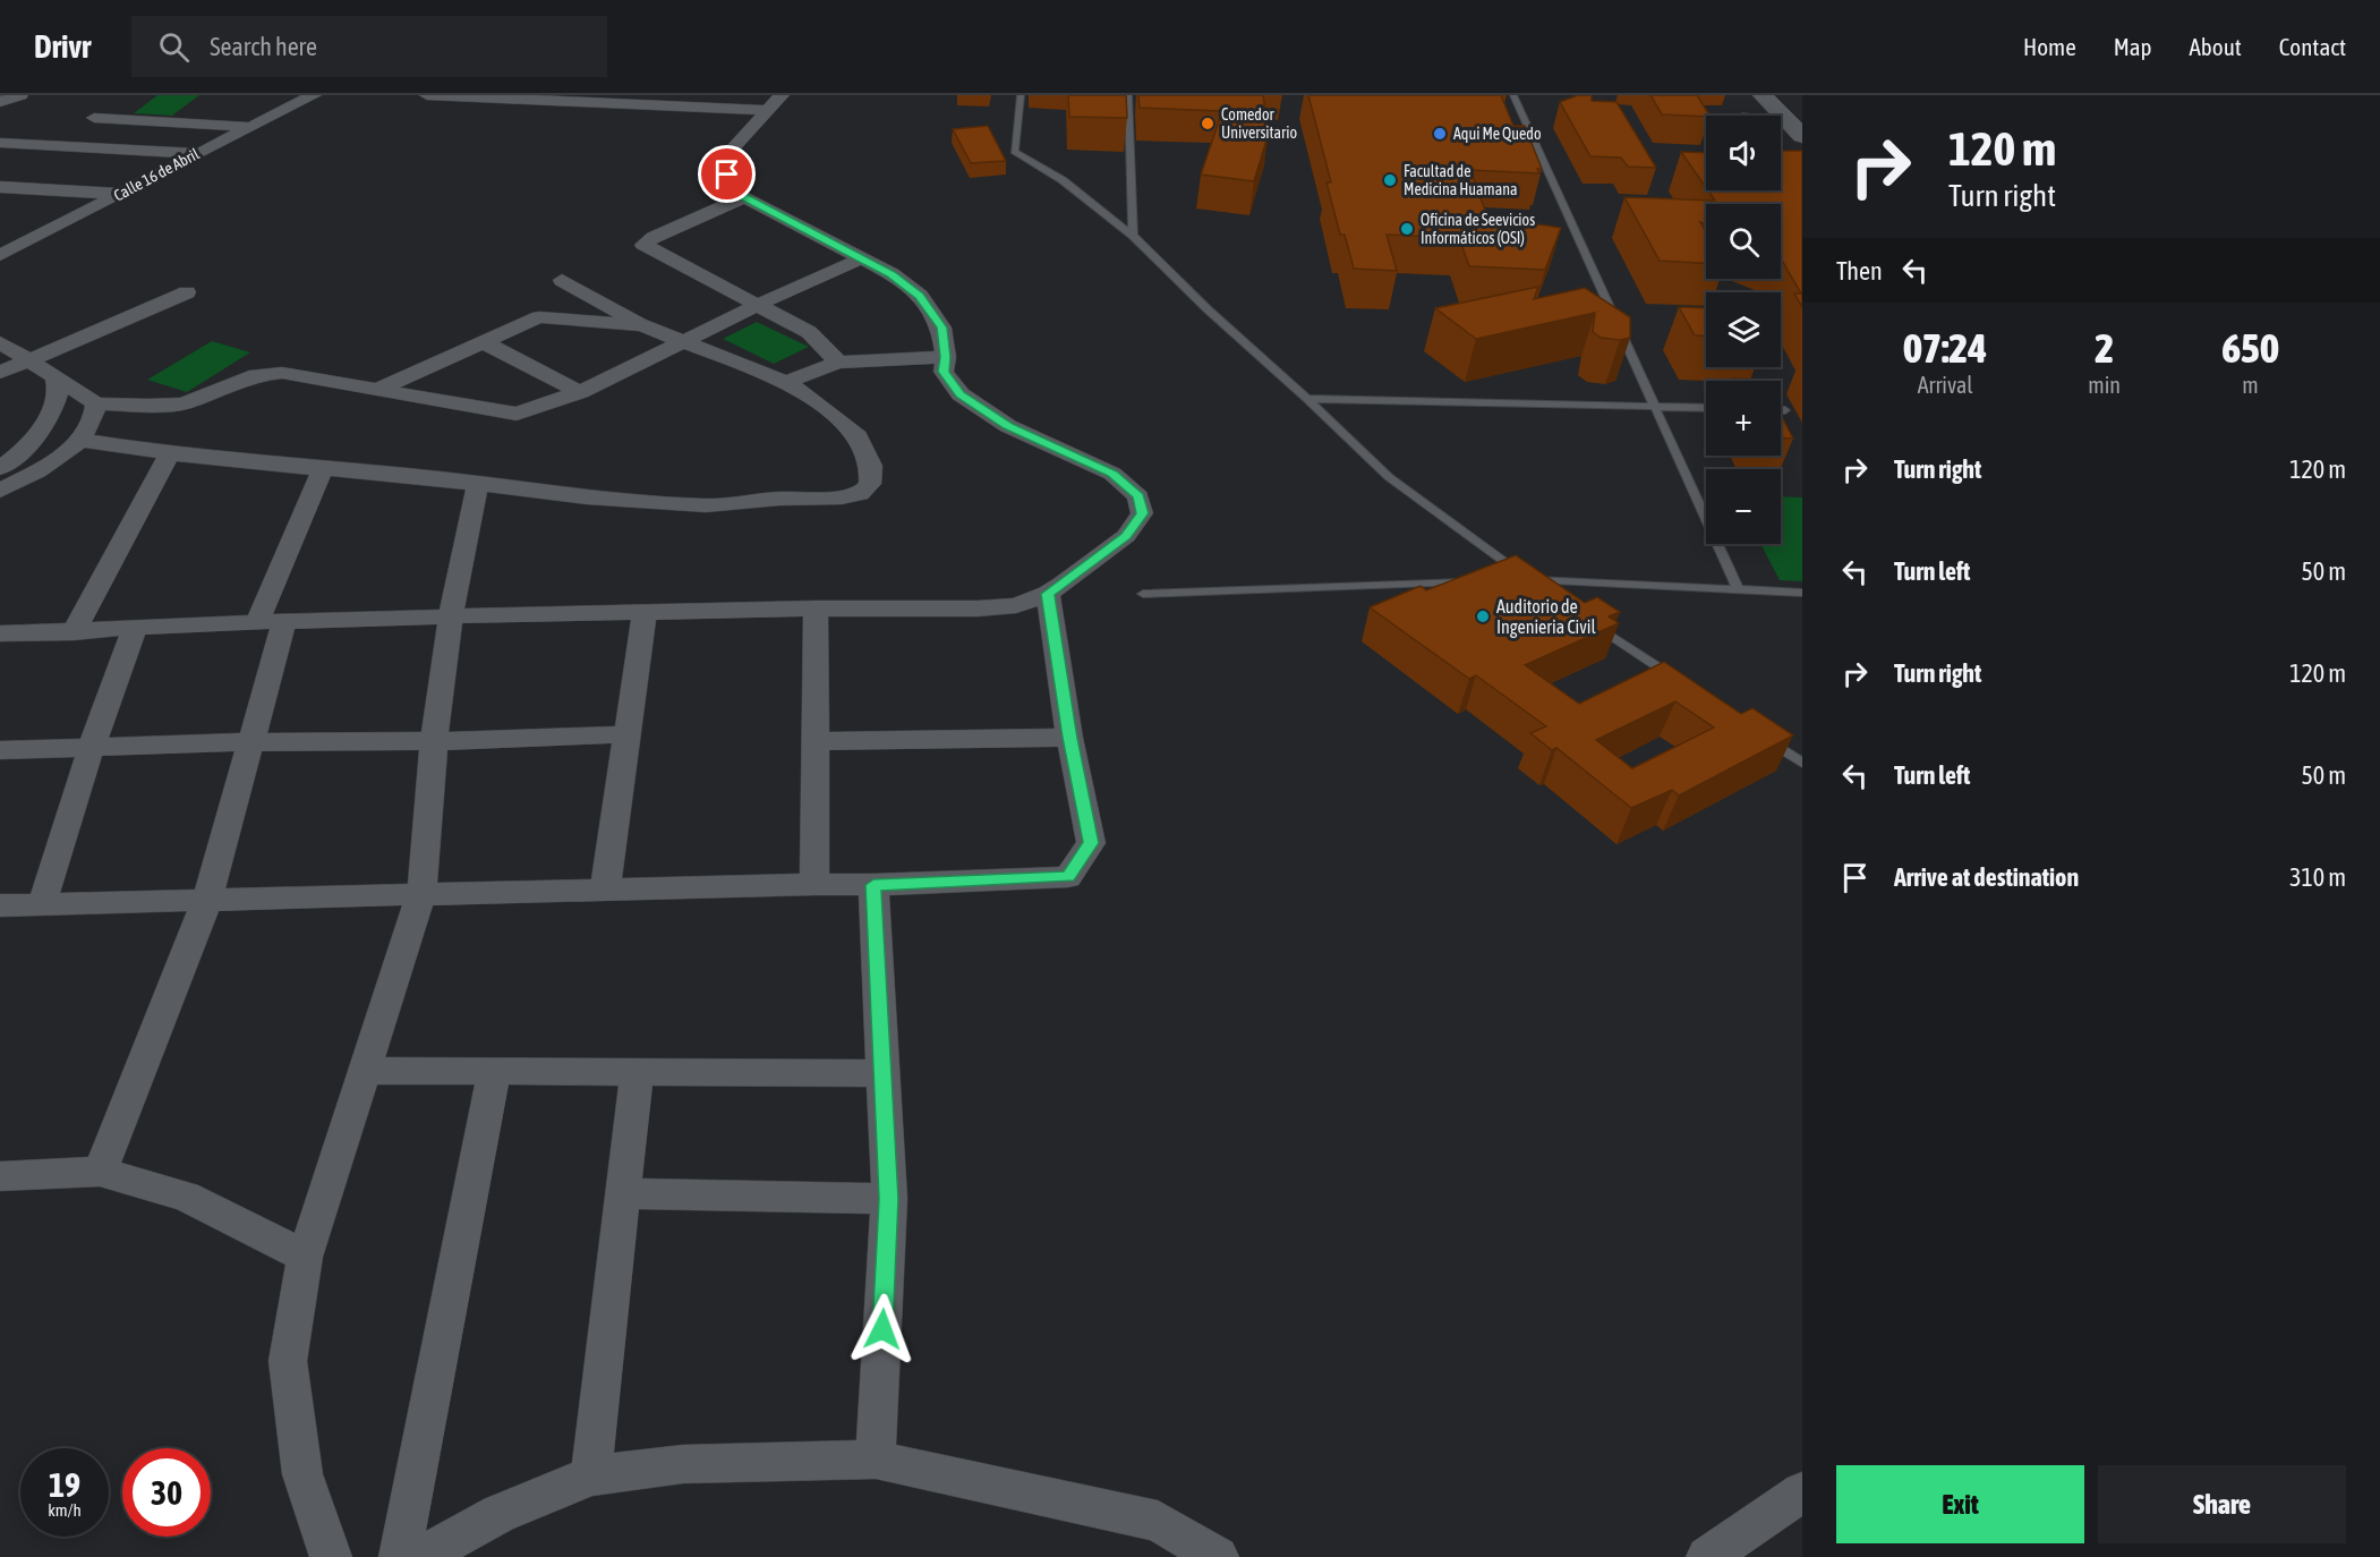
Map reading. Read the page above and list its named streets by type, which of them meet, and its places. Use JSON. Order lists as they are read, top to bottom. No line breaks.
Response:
{"streets":{"street":["Calle 16 de Abril"]},"places":["Comedor Universitario","Aqui Me Quedo","Facultad de Medicina Huamana","Oficina de Seevicios Informáticos (OSI)","Auditorio de Ingenieria Civil"],"page":{"header":"Drivr","search":"Search here","nav":["Home","Map","About","Contact"],"turn":["120 m","Turn right"],"map_buttons":["+","−"],"then":"Then","eta":["07:24","Arrival","2","min","650","m"],"list":[{"name":"Turn right","value":"120 m"},{"name":"Turn left","value":"50 m"},{"name":"Turn right","value":"120 m"},{"name":"Turn left","value":"50 m"},{"name":"Arrive at destination","value":"310 m"}],"speed":"19 km/h","limit":"30","buttons":["Exit","Share"]}}
